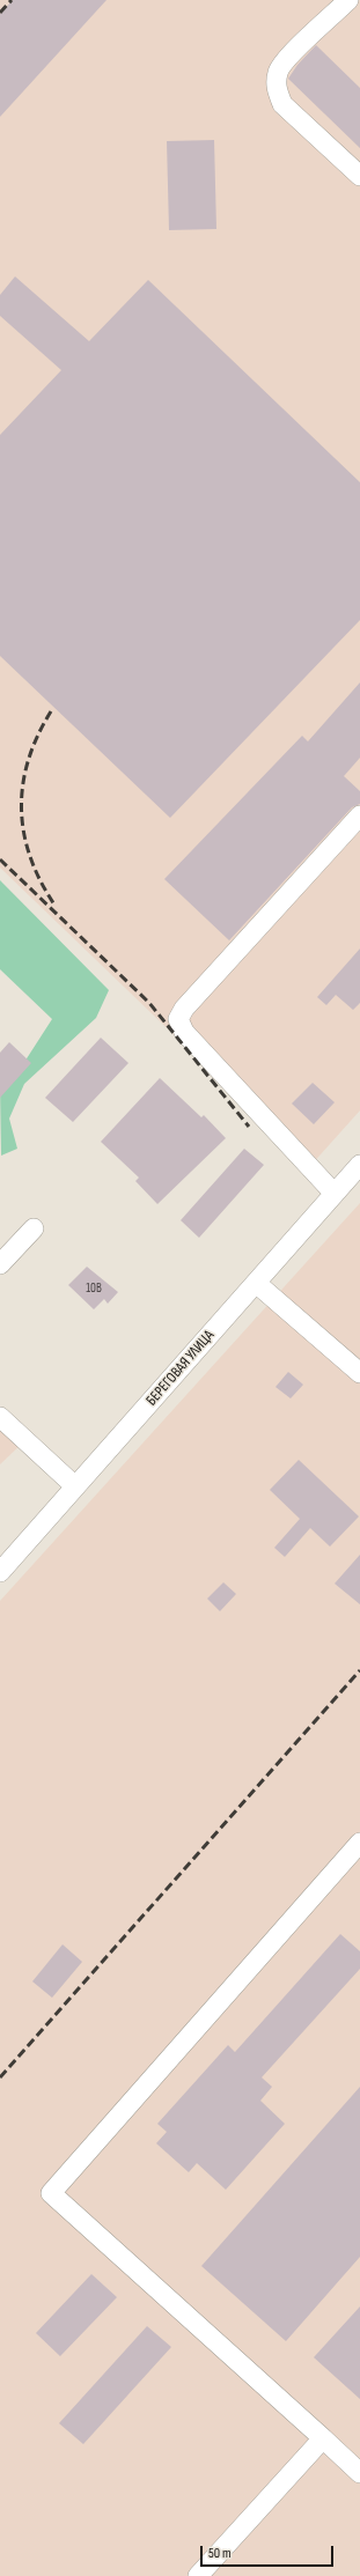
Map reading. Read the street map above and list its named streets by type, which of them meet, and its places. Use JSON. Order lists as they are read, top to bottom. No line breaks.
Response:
{"streets":{"street":["БЕРЕГОВАЯ УЛИЦА"]},"house_numbers":["10В"],"scale_bar":"50 m"}
